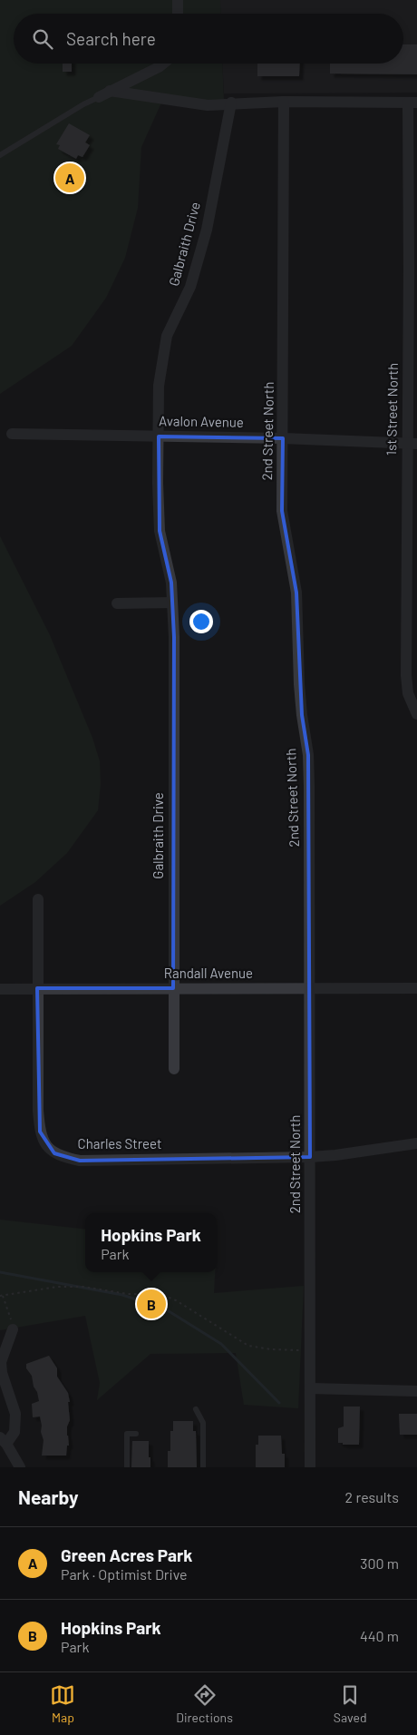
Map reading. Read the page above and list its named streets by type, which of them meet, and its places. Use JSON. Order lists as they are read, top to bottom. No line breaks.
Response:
{"streets":{"street":["Galbraith Drive","1st Street North","Avalon Avenue","2nd Street North","Randall Avenue","Charles Street"]},"crossings":[["Galbraith Drive","Avalon Avenue"],["Galbraith Drive","Randall Avenue"],["1st Street North","Avalon Avenue"],["Avalon Avenue","2nd Street North"],["2nd Street North","Randall Avenue"],["2nd Street North","Charles Street"],["Randall Avenue","Charles Street"]],"page":{"search":"Search here","pins":["A","B"],"popup":["Hopkins Park","Park"],"heading":["Nearby","2 results"],"list":[{"mark":"A","name":"Green Acres Park","note":"Park · Optimist Drive","value":"300 m"},{"mark":"B","name":"Hopkins Park","note":"Park","value":"440 m"}],"nav":["Map","Directions","Saved"]}}
